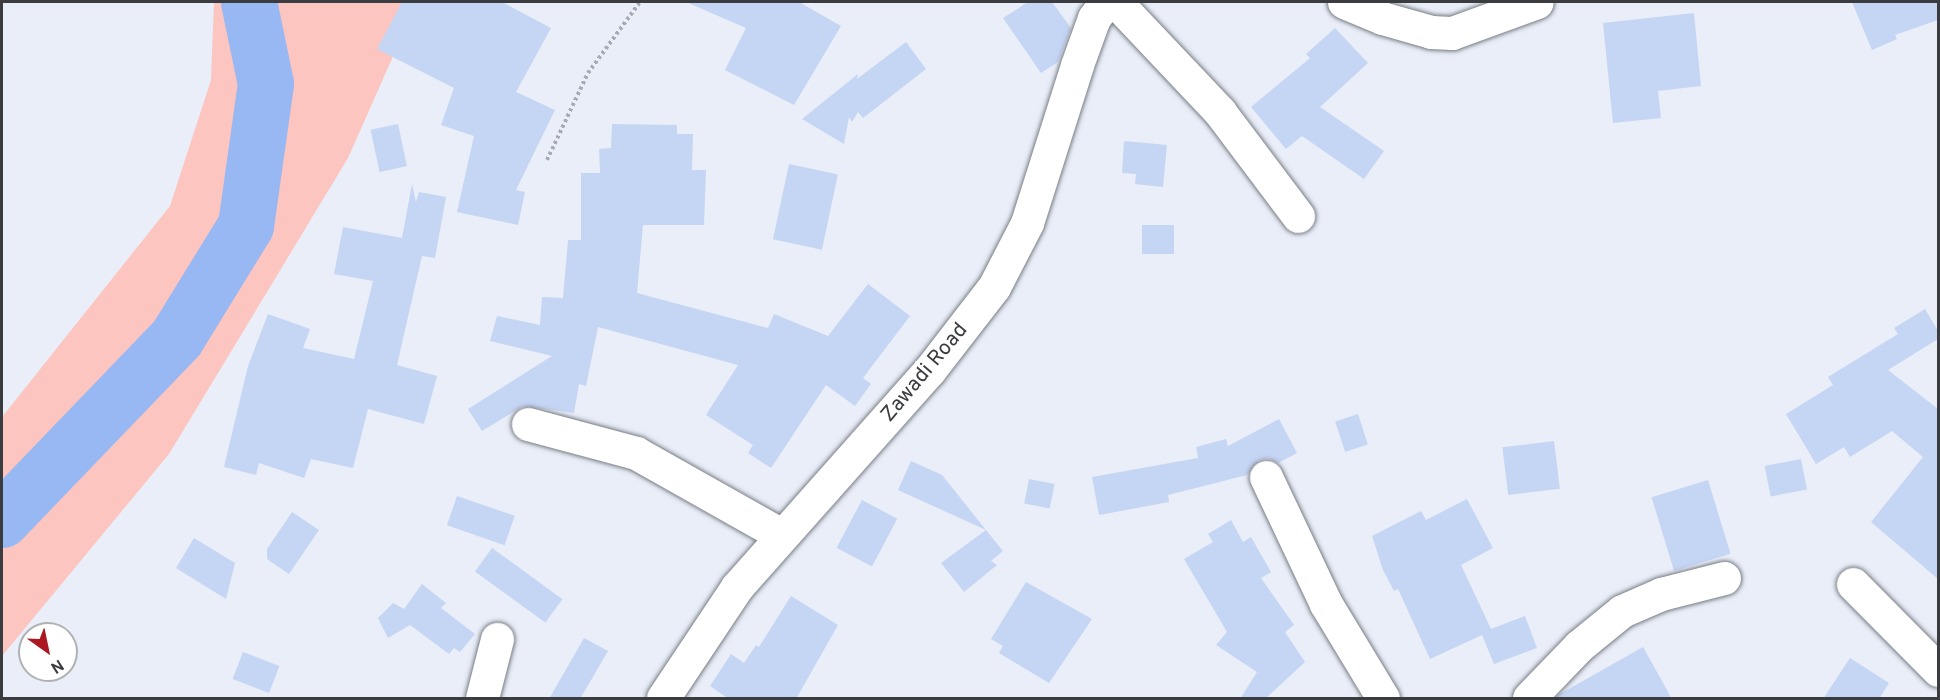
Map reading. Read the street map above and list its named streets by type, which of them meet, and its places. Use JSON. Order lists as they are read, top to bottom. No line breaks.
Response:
{"streets":{"street":["Zawadi Road"]},"north":"bottom right"}
